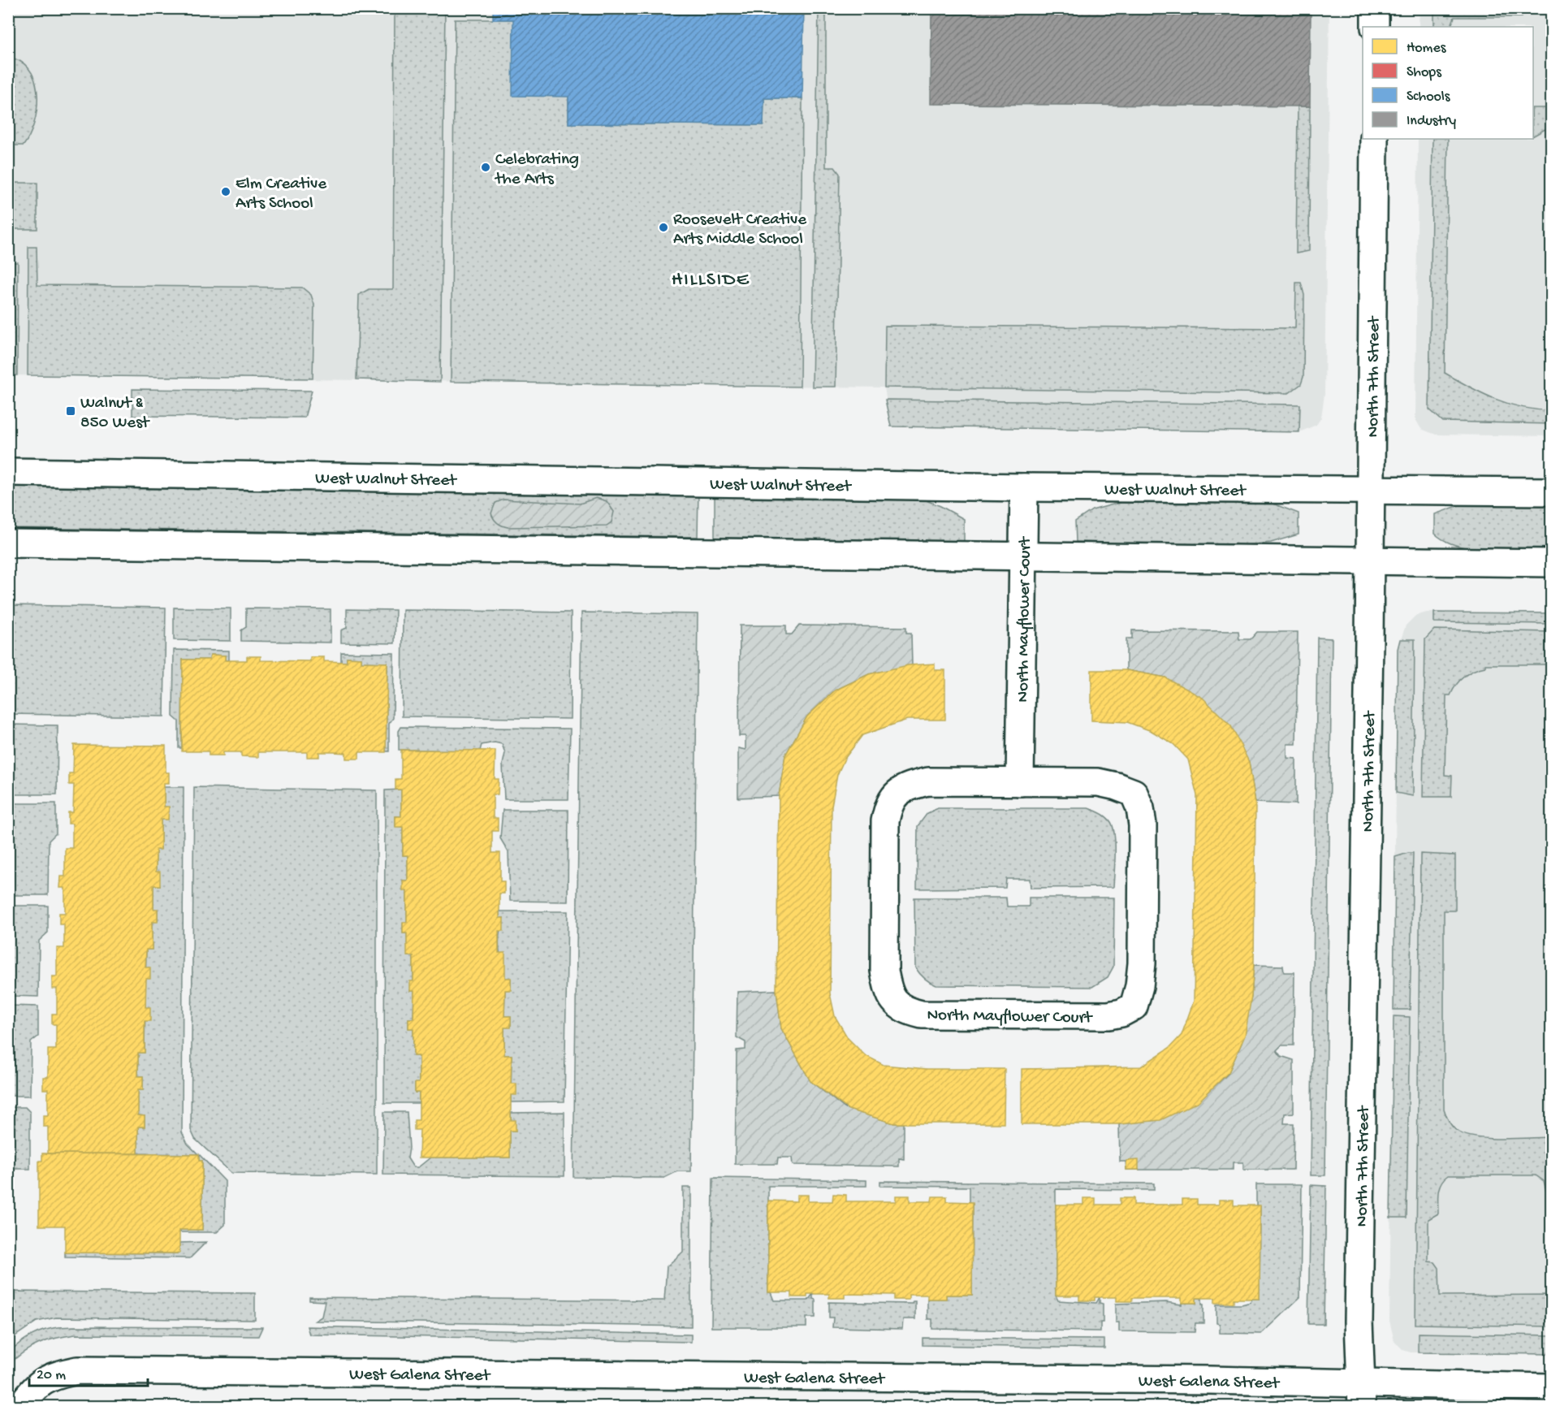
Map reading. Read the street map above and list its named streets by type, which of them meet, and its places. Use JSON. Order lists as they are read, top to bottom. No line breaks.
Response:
{"streets":{"street":["North 7th Street","West Walnut Street","North Mayflower Court","West Galena Street"]},"crossings":[["North 7th Street","West Walnut Street"],["North 7th Street","West Galena Street"],["West Walnut Street","North Mayflower Court"]],"districts":["HILLSIDE"],"places":{"other":["Celebrating the Arts","Elm Creative Arts School","Roosevelt Creative Arts Middle School"],"transit":["Walnut & 850 West"]},"legend":["Homes","Shops","Schools","Industry"],"scale_bar":"20 m"}
